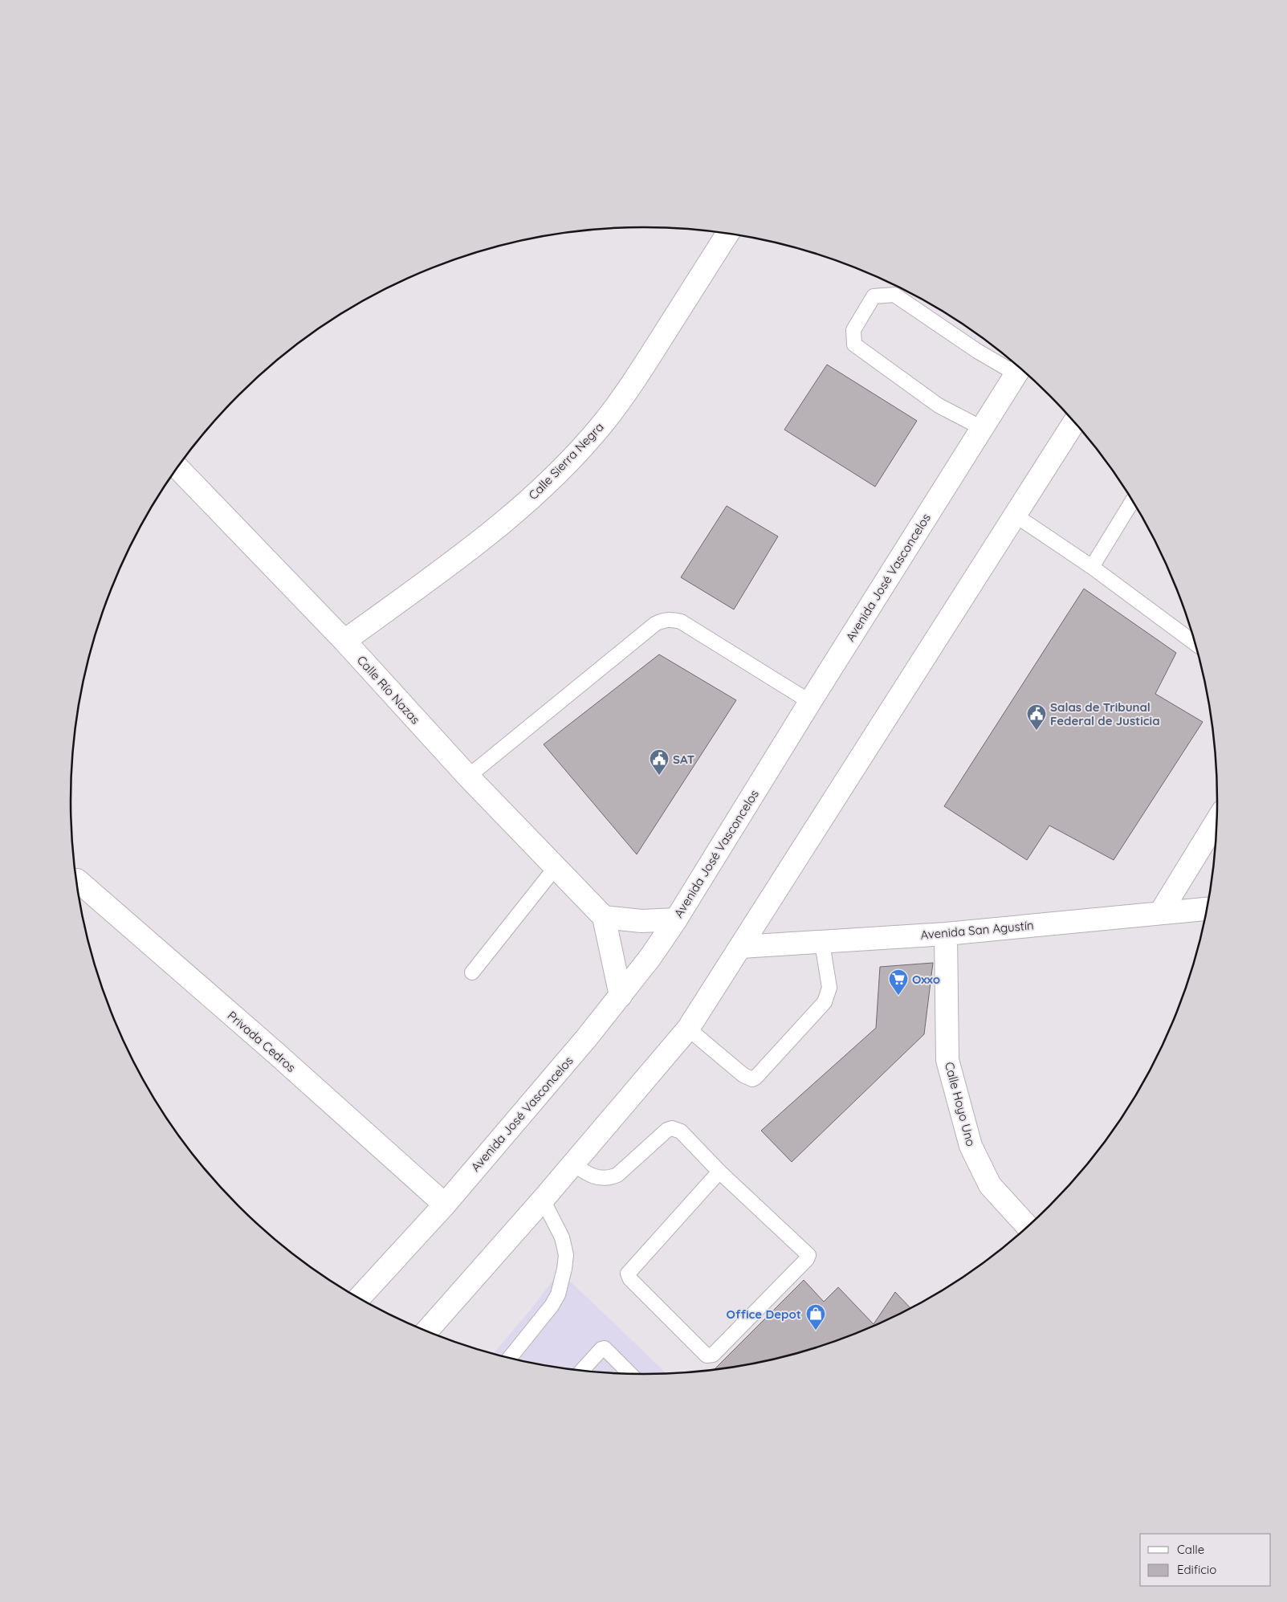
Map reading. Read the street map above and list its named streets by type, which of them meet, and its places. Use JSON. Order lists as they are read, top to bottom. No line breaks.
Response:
{"streets":{"street":["Calle Sierra Negra","Avenida José Vasconcelos","Calle Río Nazas","Avenida San Agustín","Privada Cedros","Calle Hoyo Uno"]},"crossings":[["Calle Sierra Negra","Calle Río Nazas"],["Avenida José Vasconcelos","Privada Cedros"],["Avenida San Agustín","Calle Hoyo Uno"]],"places":{"public building":["Salas de Tribunal Federal de Justicia","SAT"],"supermarket":["Oxxo"],"shop":["Office Depot"]},"legend":["Calle","Edificio"]}
